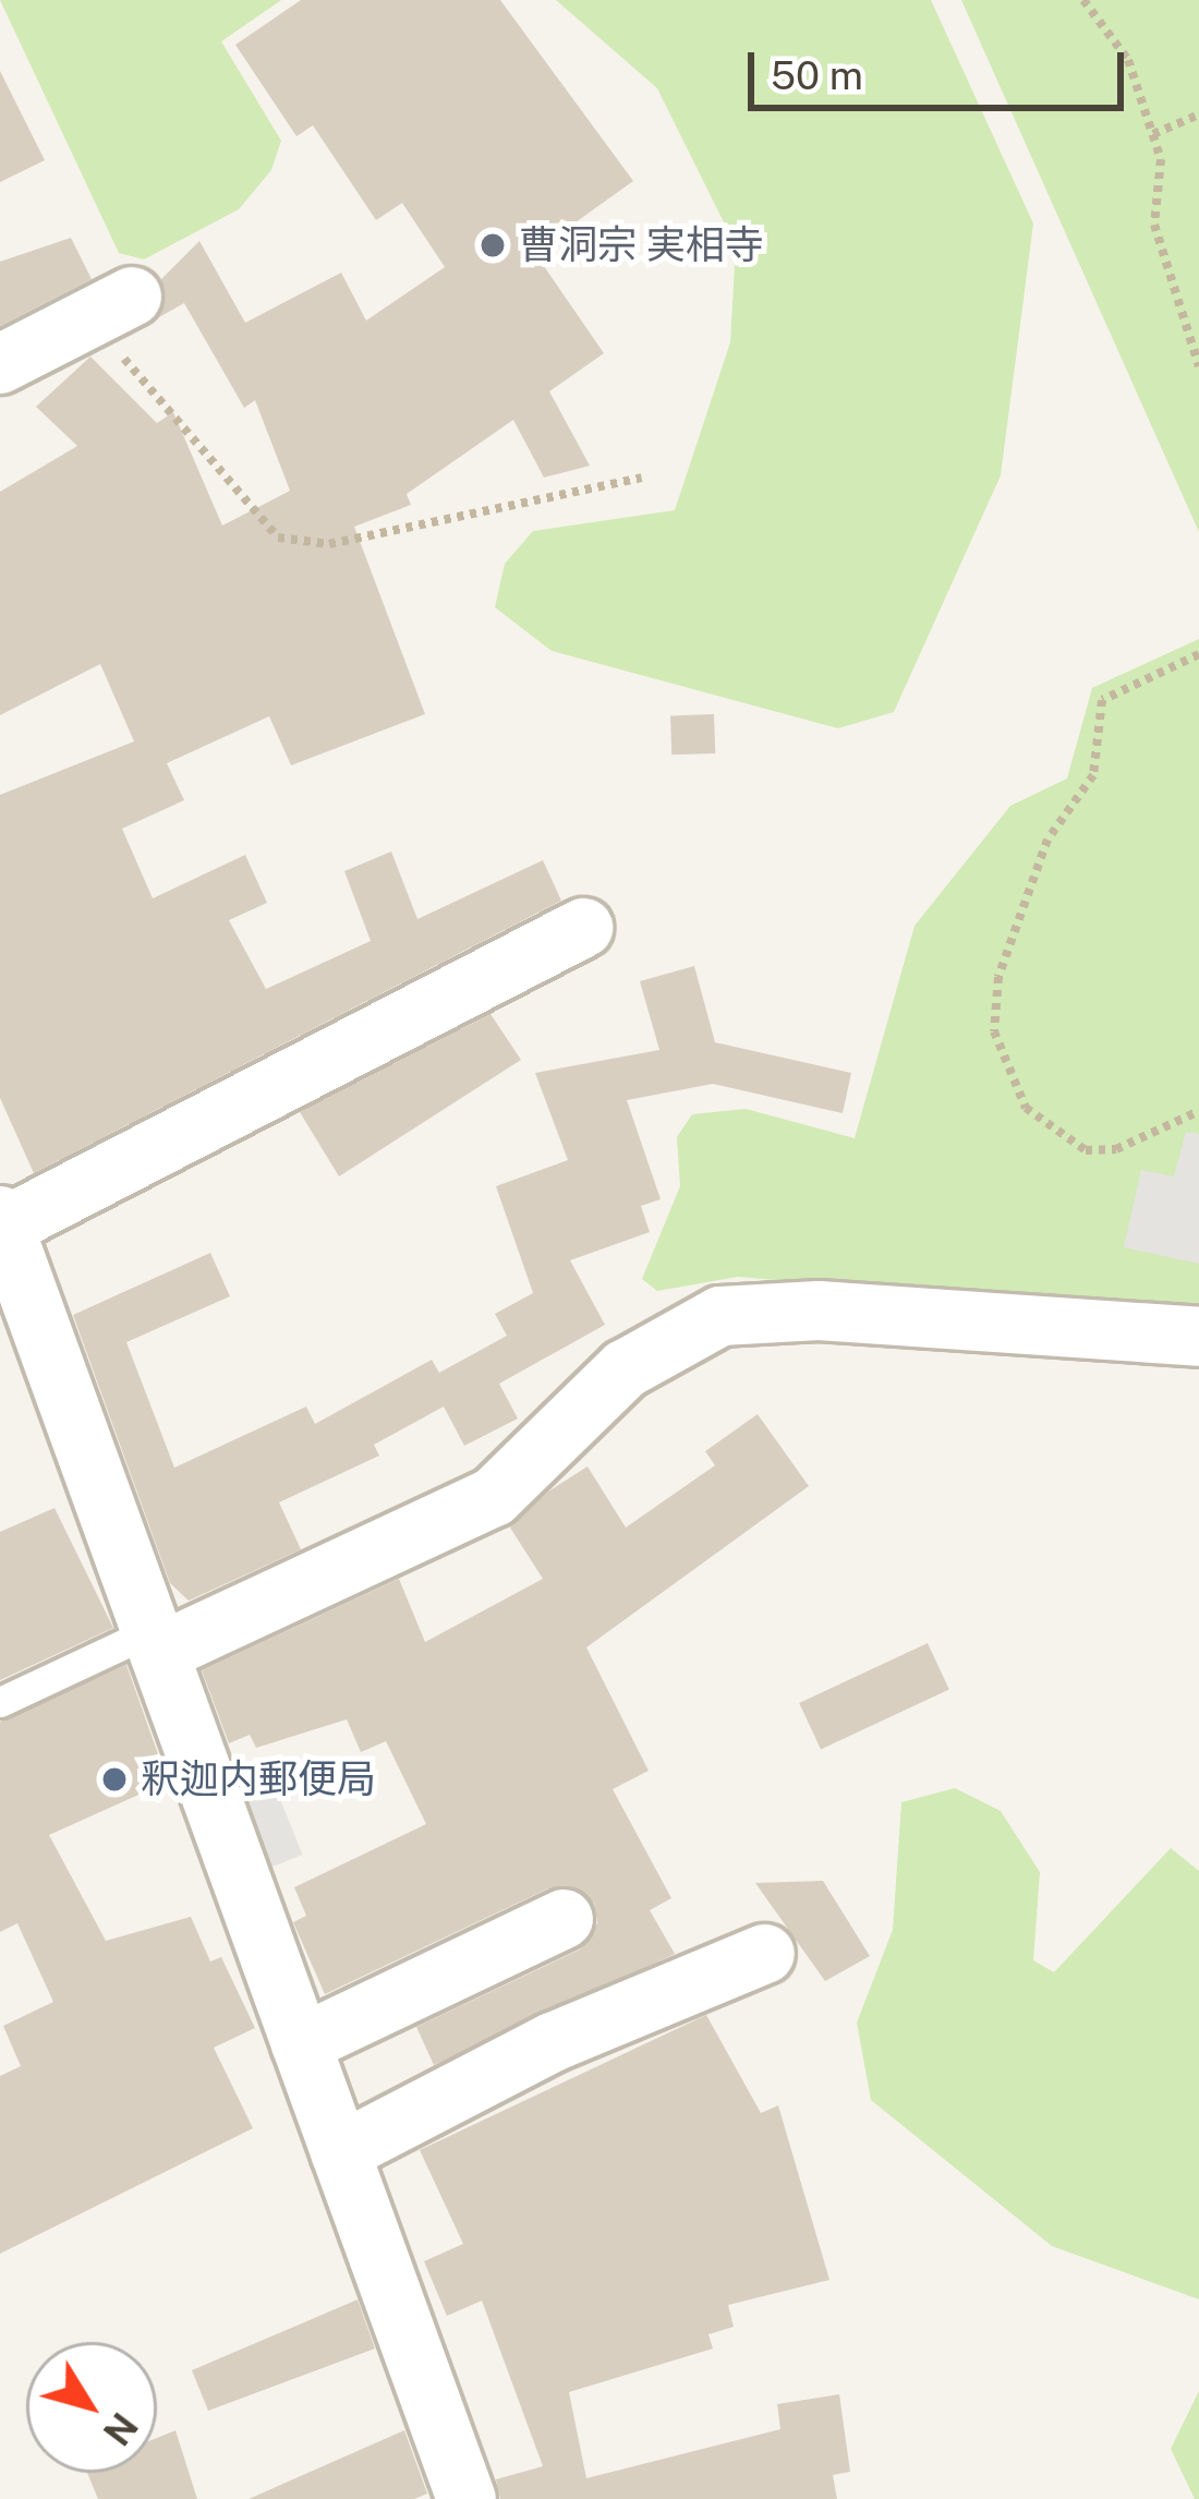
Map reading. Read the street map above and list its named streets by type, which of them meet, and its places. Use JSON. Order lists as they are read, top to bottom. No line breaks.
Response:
{"places":["曹洞宗 実相寺","釈迦内郵便局"],"scale_bar":"50 m","north":"bottom right"}
